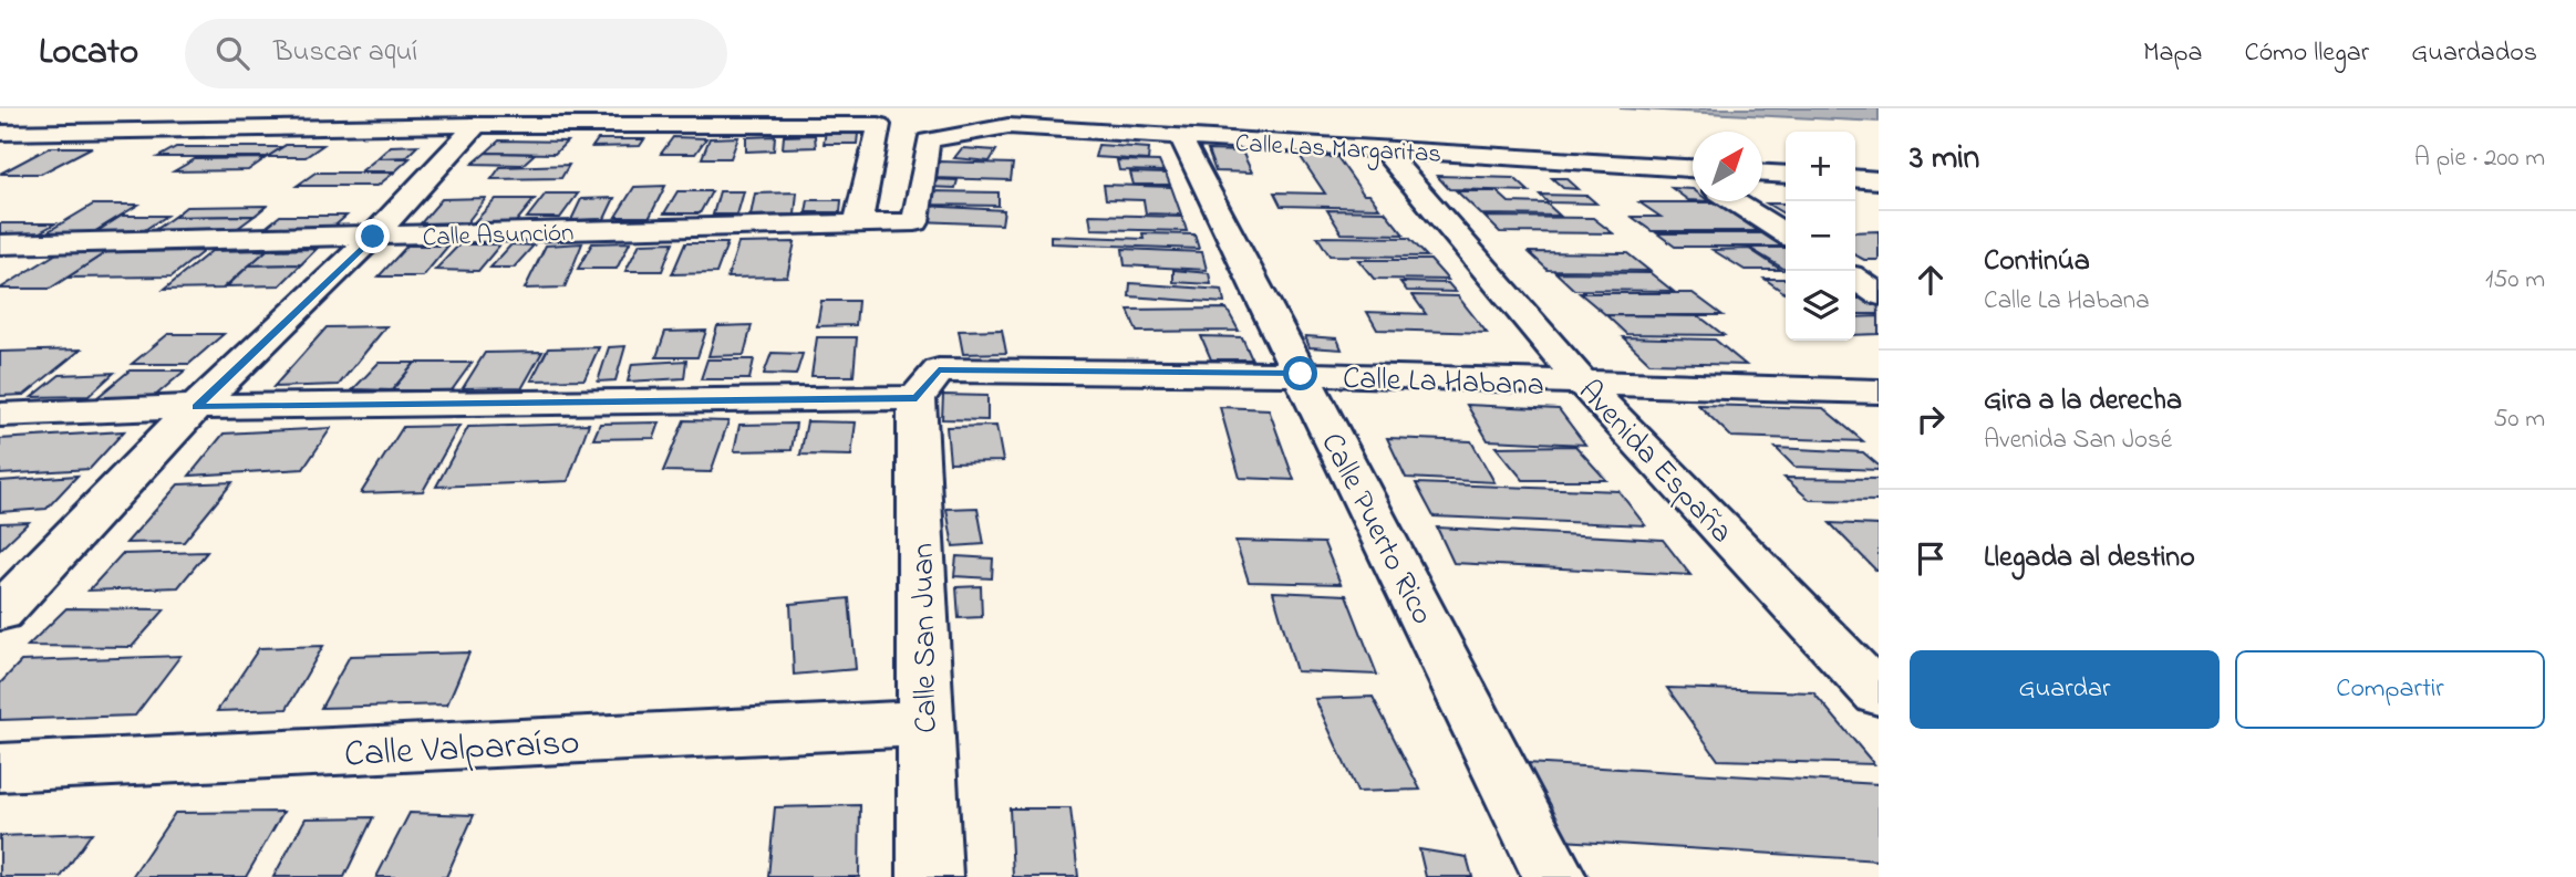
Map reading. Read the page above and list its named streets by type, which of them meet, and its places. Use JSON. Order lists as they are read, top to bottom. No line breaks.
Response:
{"streets":{"street":["Calle Las Margaritas","Calle Asunción","Calle La Habana","Avenida España","Calle Puerto Rico","Calle San Juan","Calle Valparaíso"]},"crossings":[["Calle Las Margaritas","Calle Asunción"],["Calle Las Margaritas","Avenida España"],["Calle Las Margaritas","Calle Puerto Rico"],["Calle La Habana","Avenida España"],["Calle La Habana","Calle Puerto Rico"],["Calle La Habana","Calle San Juan"],["Calle San Juan","Calle Valparaíso"]],"north":"top right","page":{"header":"Locato","search":"Buscar aquí","nav":["Mapa","Cómo llegar","Guardados"],"heading":["3 min","A pie · 200 m"],"map_buttons":["+","−"],"list":[["Continúa","Calle La Habana","150 m"],["Gira a la derecha","Avenida San José","50 m"],"Llegada al destino"],"buttons":["Guardar","Compartir"]}}
